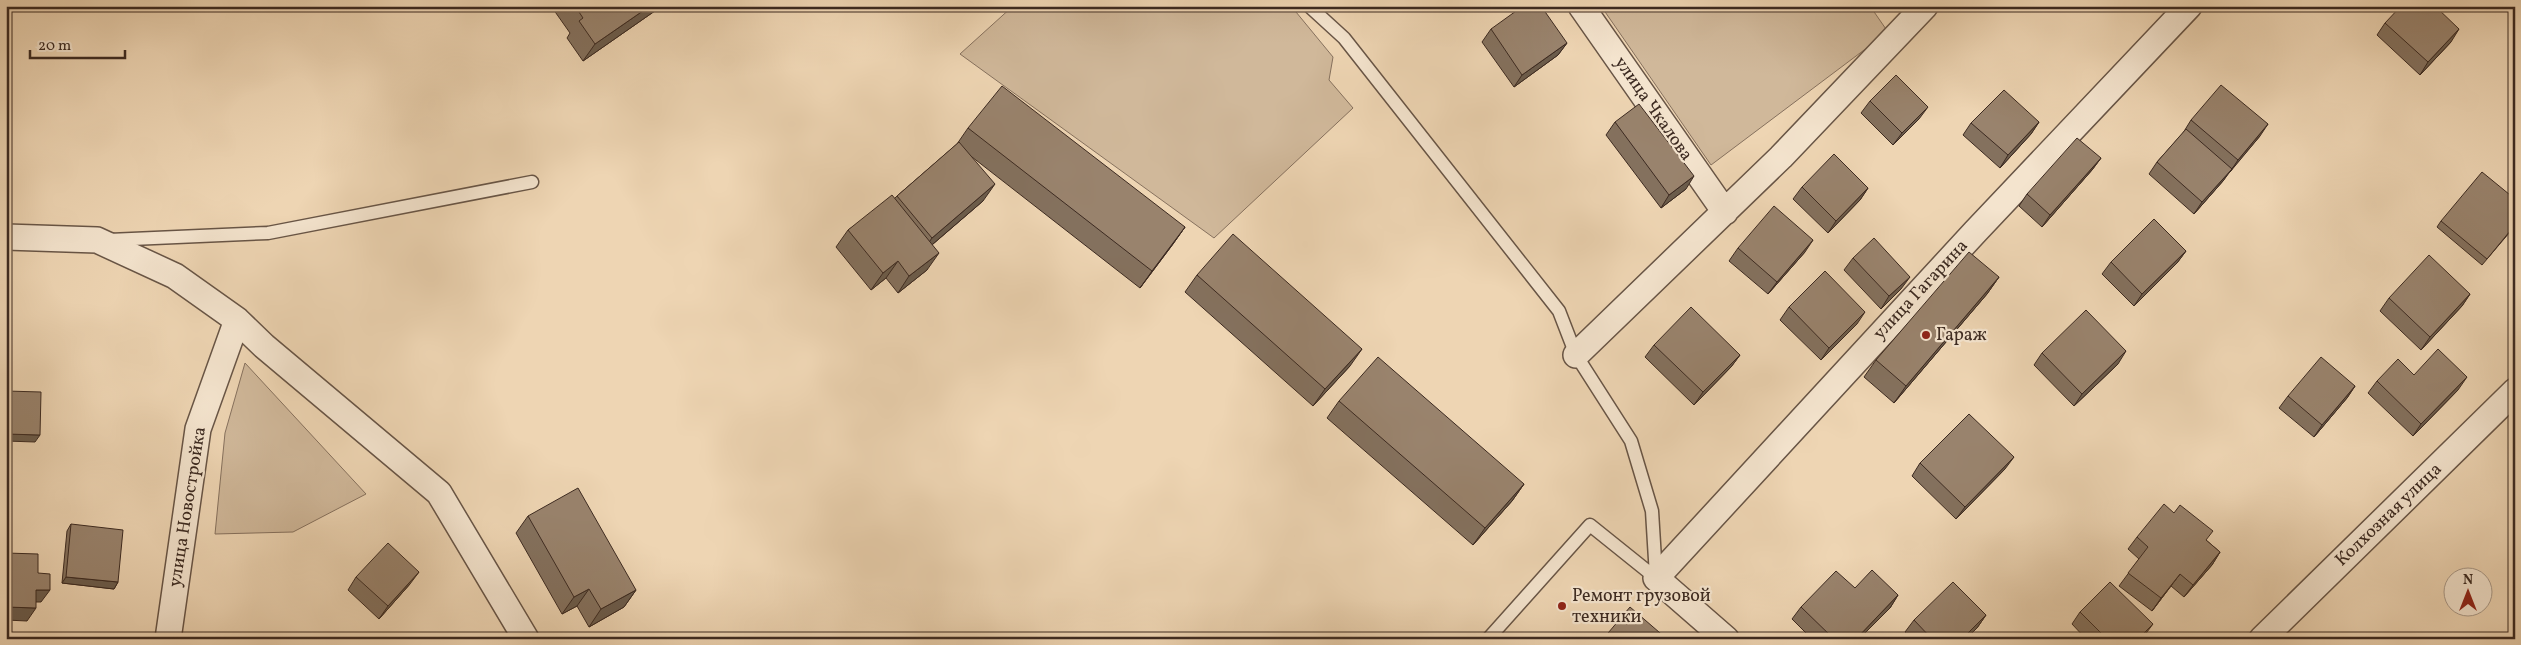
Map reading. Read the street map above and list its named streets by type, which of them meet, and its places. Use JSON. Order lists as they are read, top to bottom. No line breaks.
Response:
{"streets":{"street":["улица Чкалова","улица Гагарина","улица Новостройка","Колхозная улица"]},"places":["Гараж","Ремонт грузовой техники"],"scale_bar":"20 m","north":"top"}
